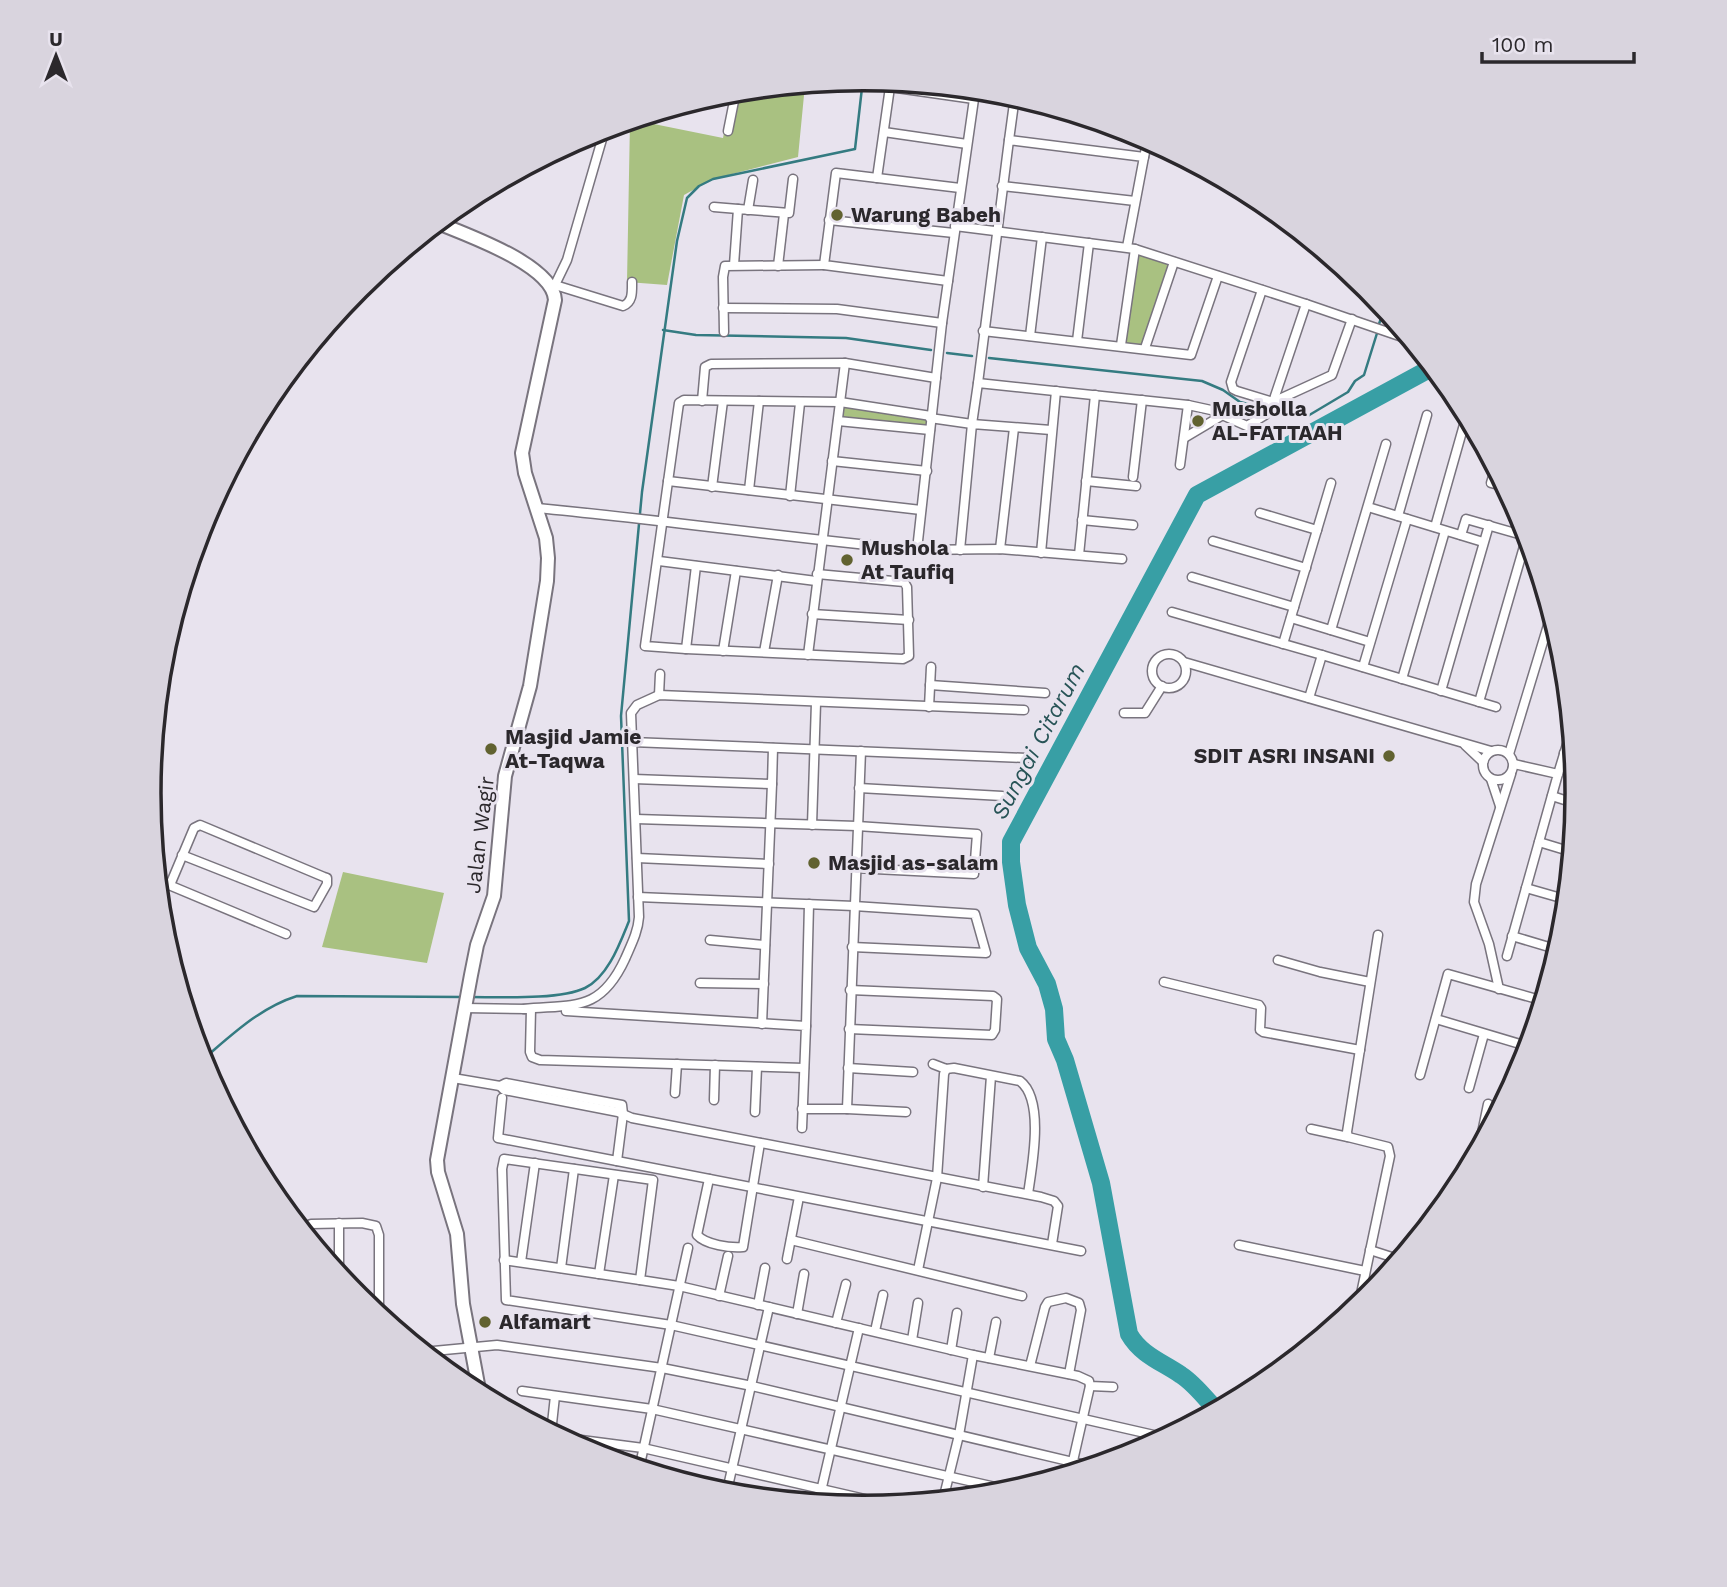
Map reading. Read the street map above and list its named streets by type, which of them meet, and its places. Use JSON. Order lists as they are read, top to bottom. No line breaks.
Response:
{"streets":{"street":["Jalan Wagir"]},"water":["Sungai Citarum"],"places":["Warung Babeh","Musholla AL-FATTAAH","Mushola At Taufiq","Masjid Jamie At-Taqwa","SDIT ASRI INSANI","Masjid as-salam","Alfamart"],"scale_bar":"100 m","north":"top"}
